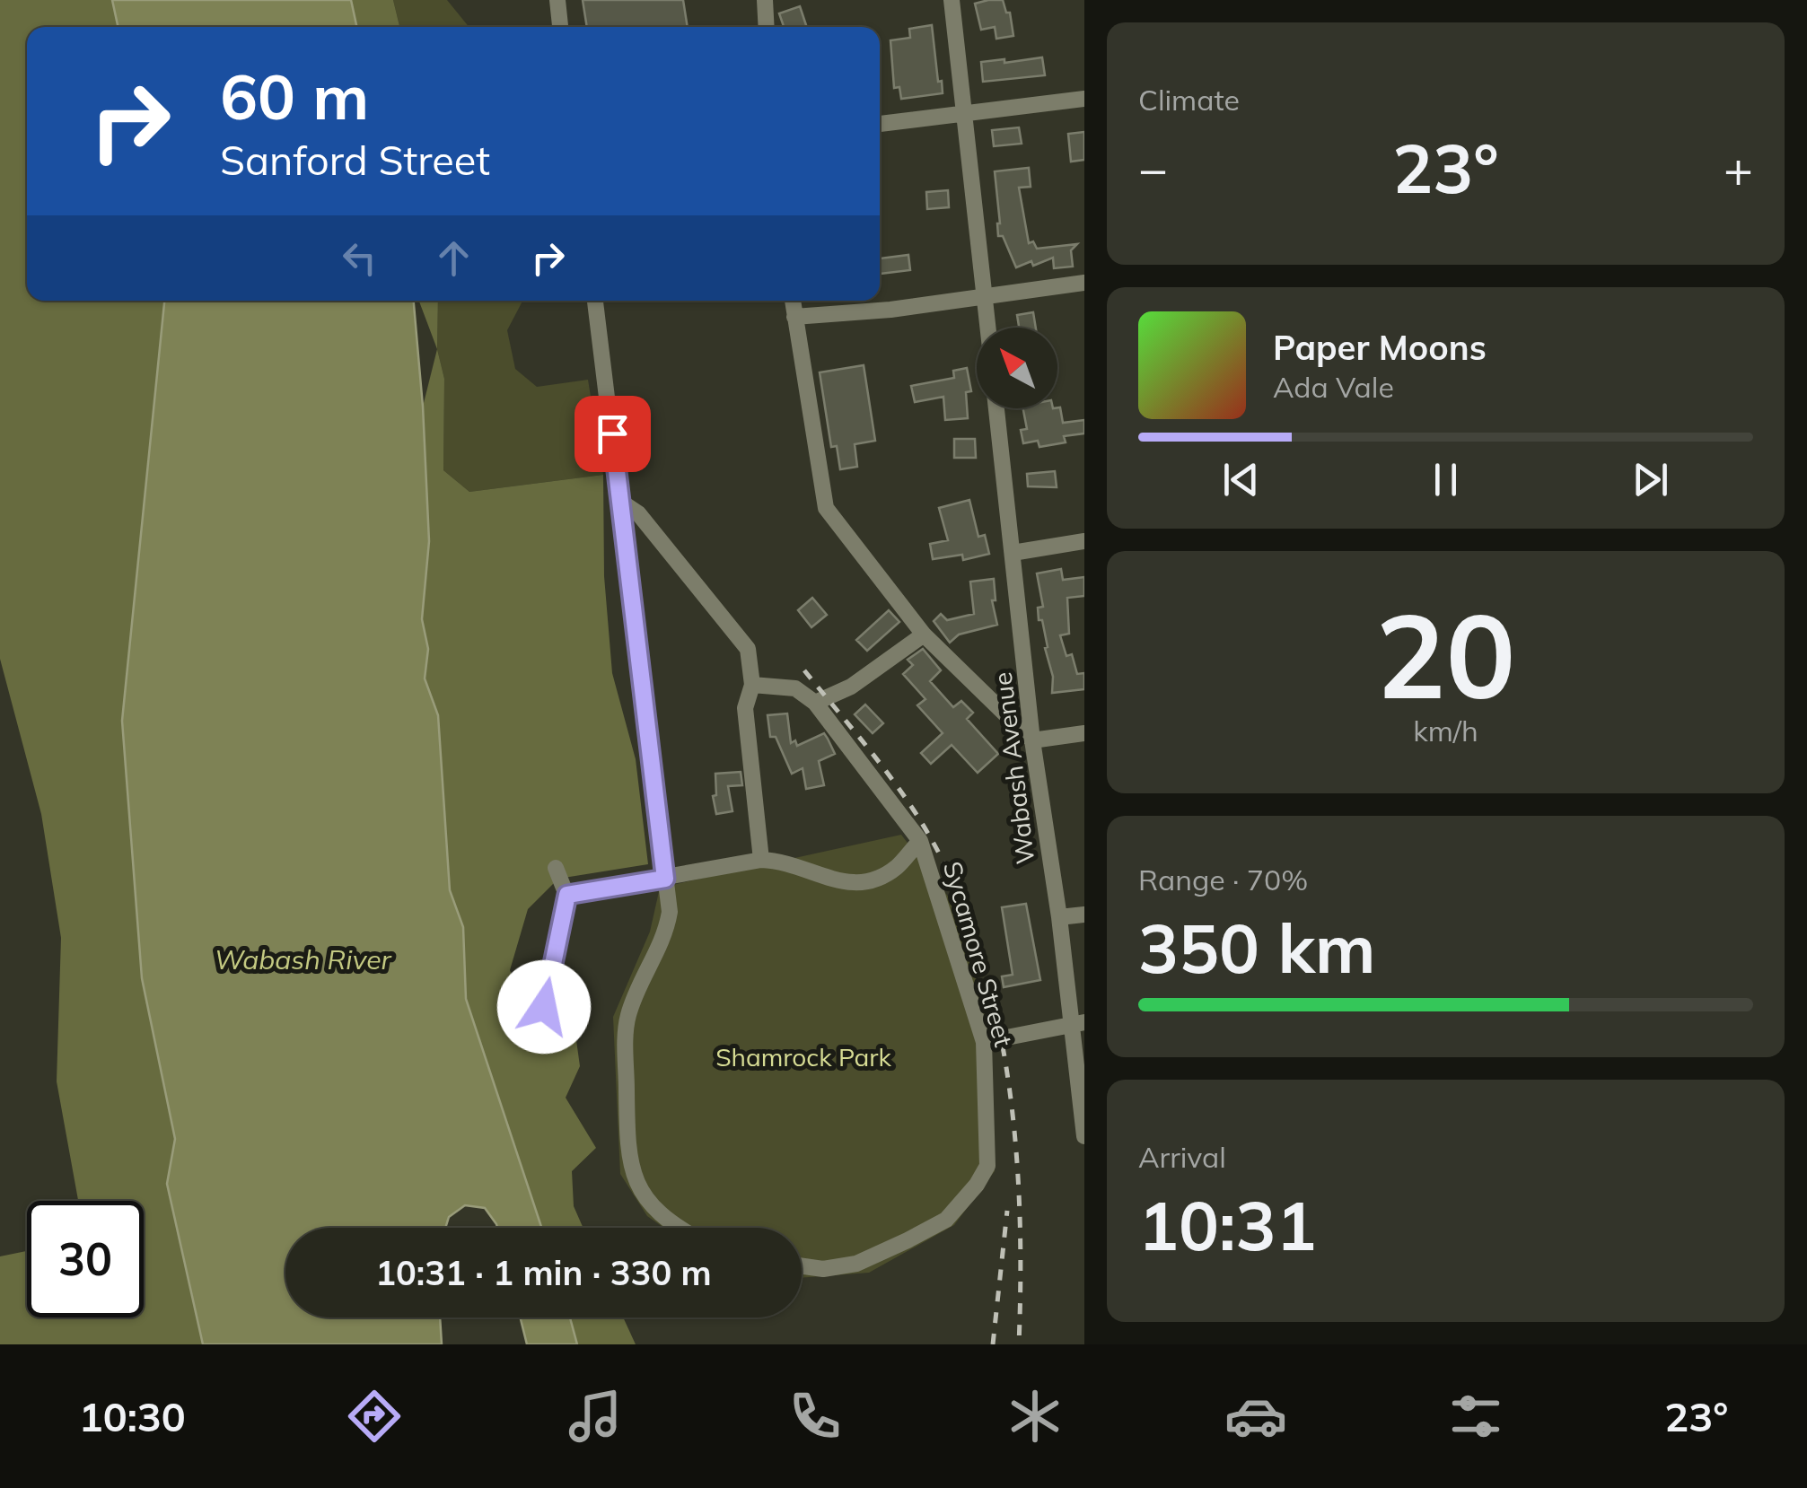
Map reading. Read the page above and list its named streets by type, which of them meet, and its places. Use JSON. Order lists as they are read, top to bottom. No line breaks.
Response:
{"streets":{"street":["Wabash Avenue","Sycamore Street"]},"water":["Wabash River"],"parks":["Shamrock Park"],"north":"top left","page":{"tile":["Climate",["20","km/h"],["Range · 70%","350 km"],["Arrival","10:31"]],"turn":["60 m","Sanford Street"],"heat":["−","23°","+"],"song":["Paper Moons","Ada Vale"],"limit":"30","trip":"10:31 · 1 min · 330 m","tabs":["10:30","23°"]}}
